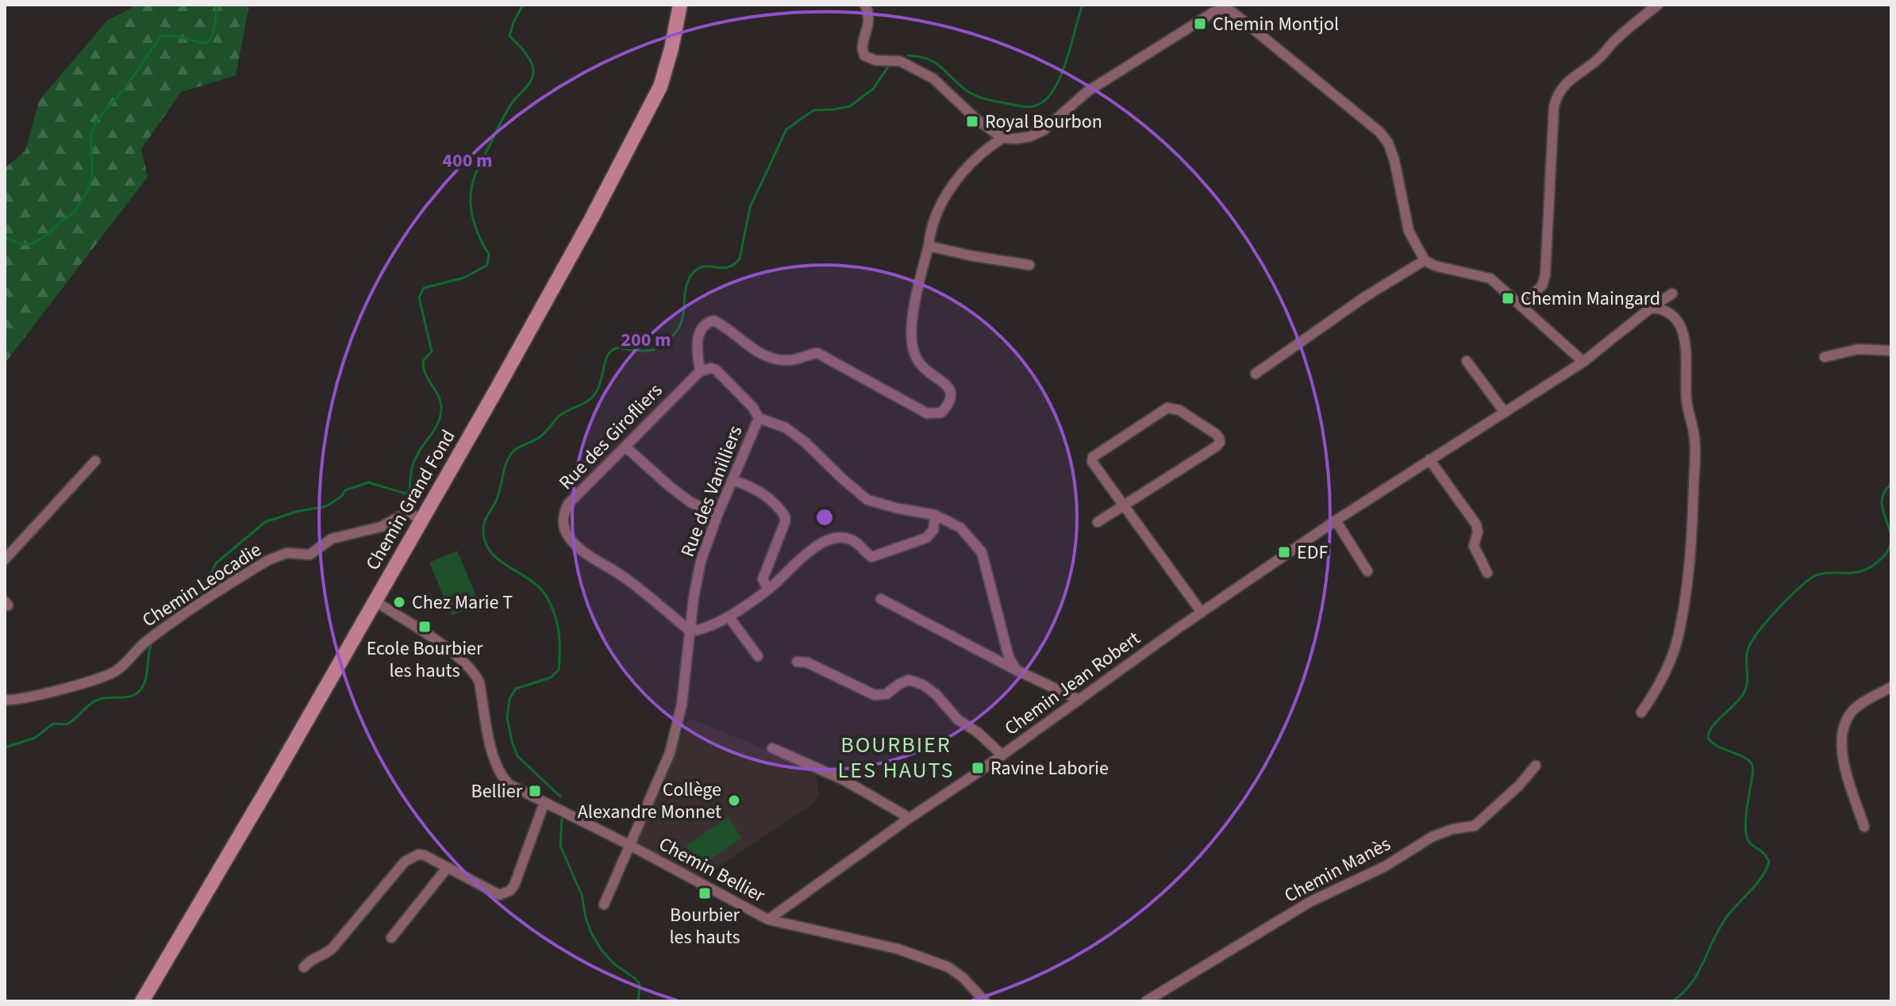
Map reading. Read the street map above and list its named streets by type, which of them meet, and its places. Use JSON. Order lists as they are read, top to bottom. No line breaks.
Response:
{"streets":{"street":["Rue des Girofliers","Rue des Vanilliers","Chemin Grand Fond","Chemin Leocadie","Chemin Jean Robert","Chemin Bellier","Chemin Manès"]},"crossings":[["Rue des Girofliers","Rue des Vanilliers"],["Rue des Vanilliers","Chemin Bellier"],["Chemin Grand Fond","Chemin Leocadie"],["Chemin Grand Fond","Chemin Bellier"],["Chemin Jean Robert","Chemin Bellier"]],"districts":["BOURBIER LES HAUTS"],"places":{"transit":["Chemin Montjol","Royal Bourbon","Chemin Maingard","EDF","Ecole Bourbier les hauts","Ravine Laborie","Bellier","Bourbier les hauts"],"other":["Chez Marie T","Collège Alexandre Monnet"]},"rings":["400 m","200 m"]}
